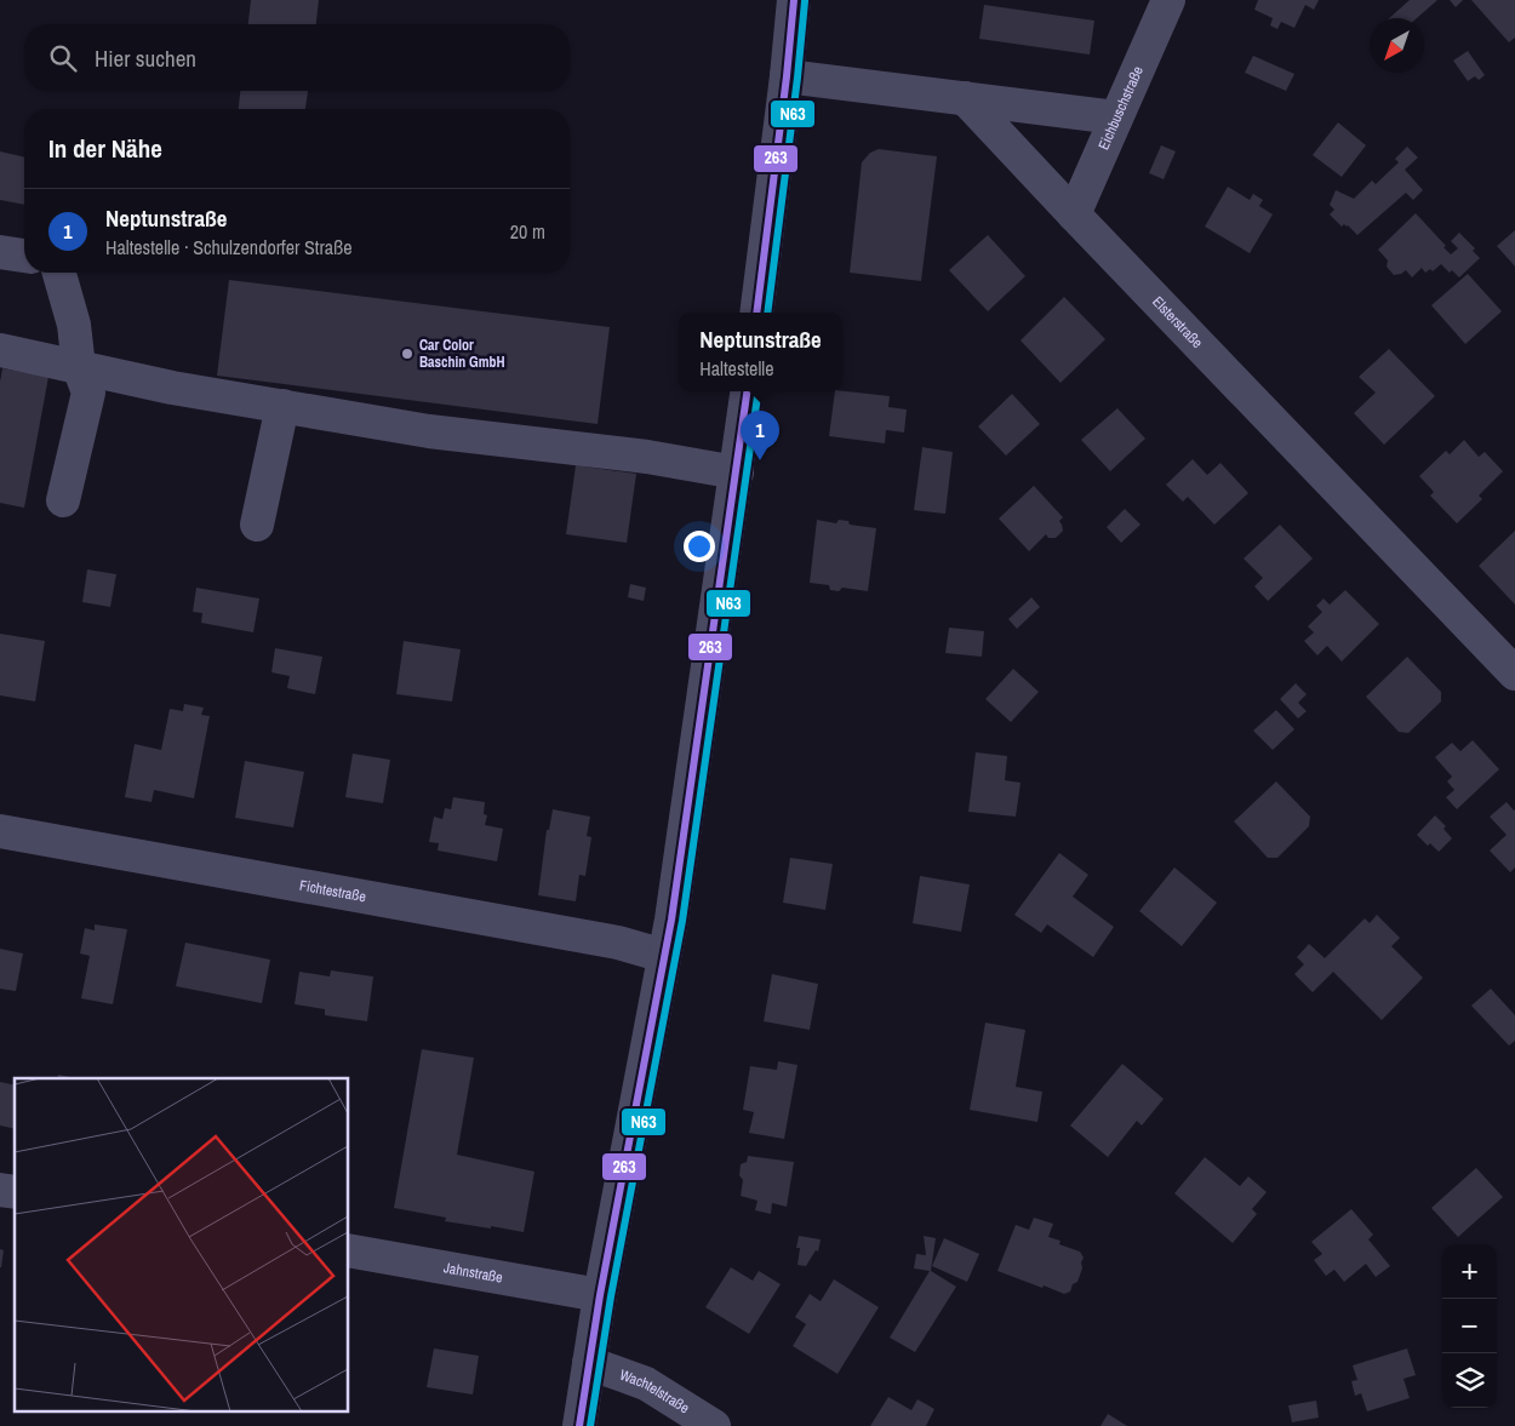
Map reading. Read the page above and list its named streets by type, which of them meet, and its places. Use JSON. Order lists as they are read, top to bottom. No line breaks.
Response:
{"streets":{"street":["Eichbuschstraße","Elsterstraße","Fichtestraße","Jahnstraße","Wachtelstraße"]},"crossings":[["Eichbuschstraße","Elsterstraße"]],"places":["Car Color Baschin GmbH"],"lines":["transit line 263","transit line N63"],"north":"bottom left","page":{"search":"Hier suchen","heading":"In der Nähe","list":[{"mark":"1","name":"Neptunstraße","note":"Haltestelle · Schulzendorfer Straße","value":"20 m"}],"popup":["Neptunstraße","Haltestelle"],"pins":"1","map_buttons":["+","−"]}}
